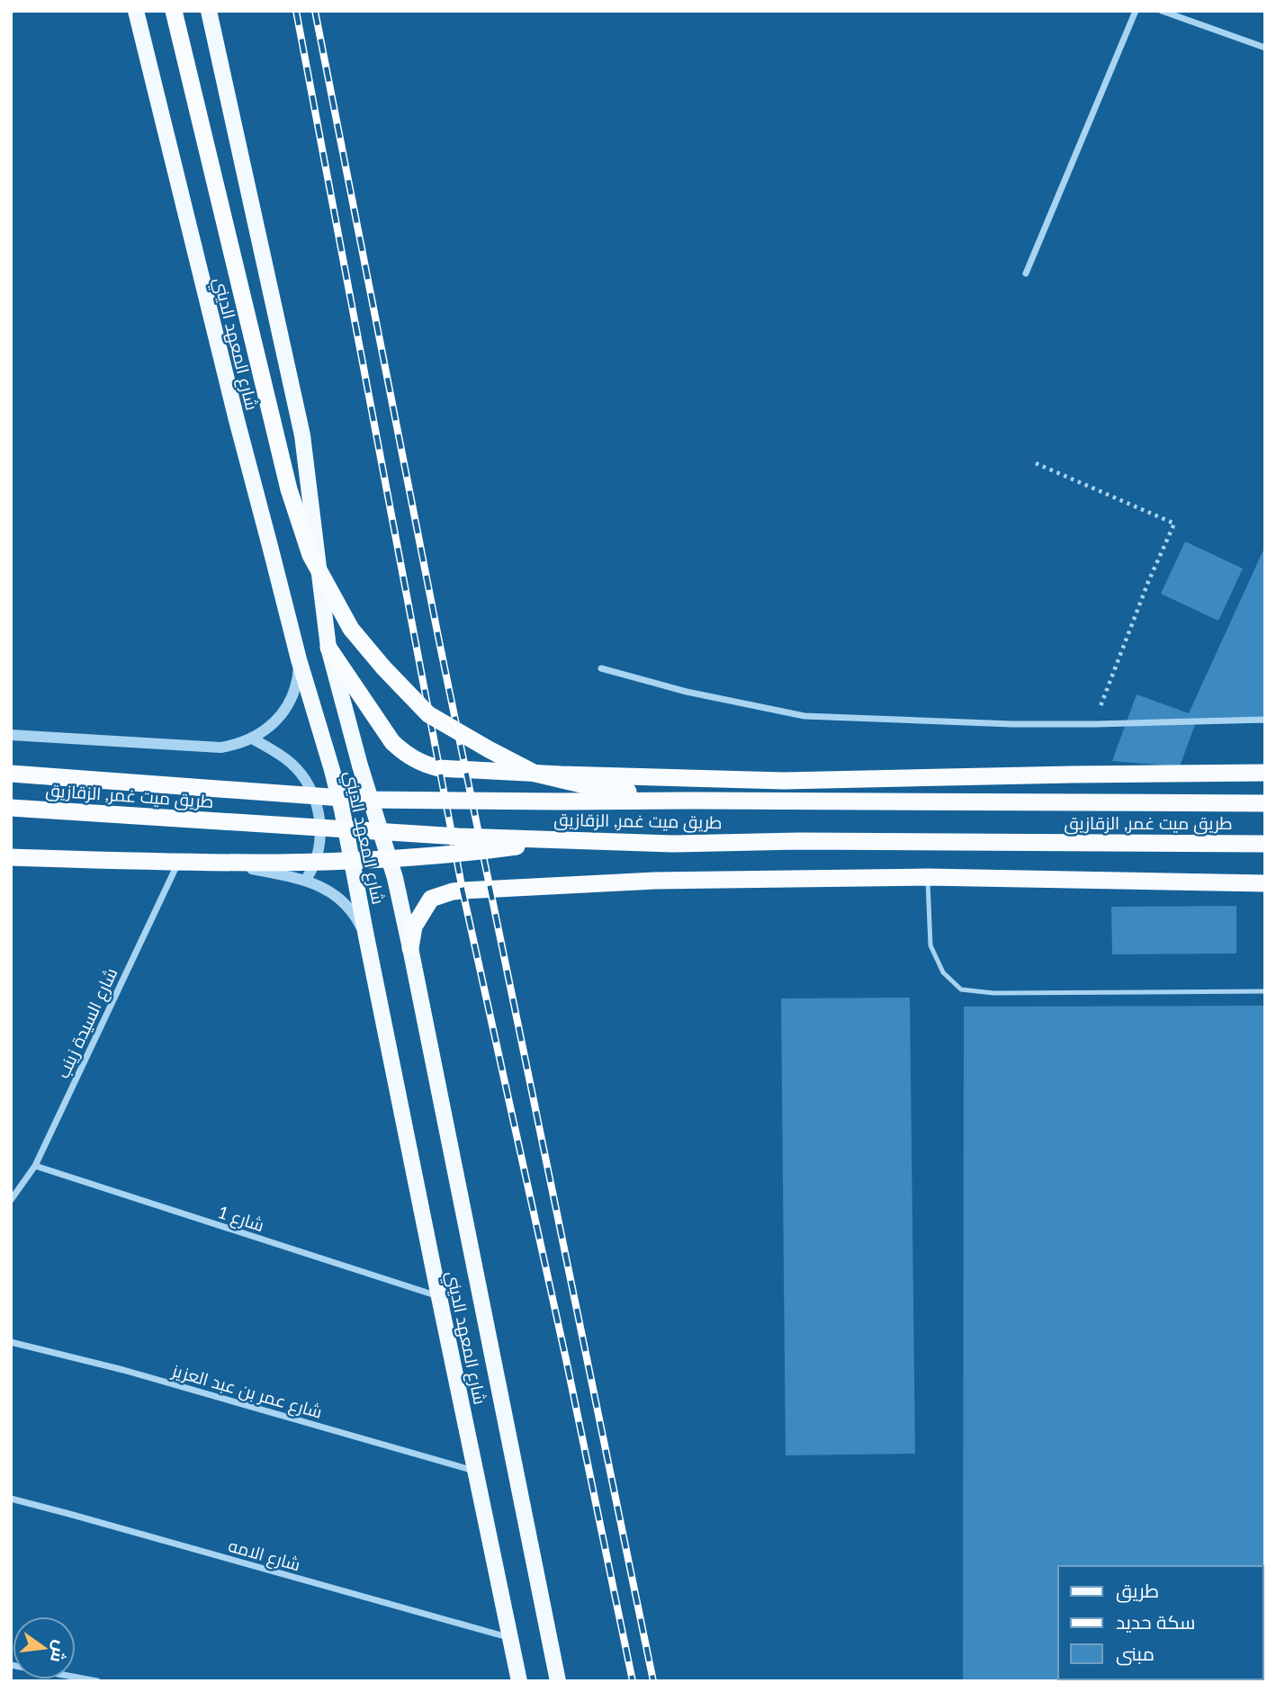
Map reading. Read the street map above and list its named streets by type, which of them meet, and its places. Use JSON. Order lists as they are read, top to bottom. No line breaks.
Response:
{"streets":{"highway":["طريق ميت غمر, الزقازيق"],"main road":["شارع المعهد الديني"],"street":["شارع السيدة زينب","شارع 1","شارع عمر بن عبد العزيز","شارع الامه"]},"crossings":[["شارع المعهد الديني","شارع 1"],["شارع المعهد الديني","شارع عمر بن عبد العزيز"],["شارع المعهد الديني","شارع الامه"],["شارع السيدة زينب","شارع 1"]],"legend":["طريق","سكة حديد","مبنى"],"north":"right"}
